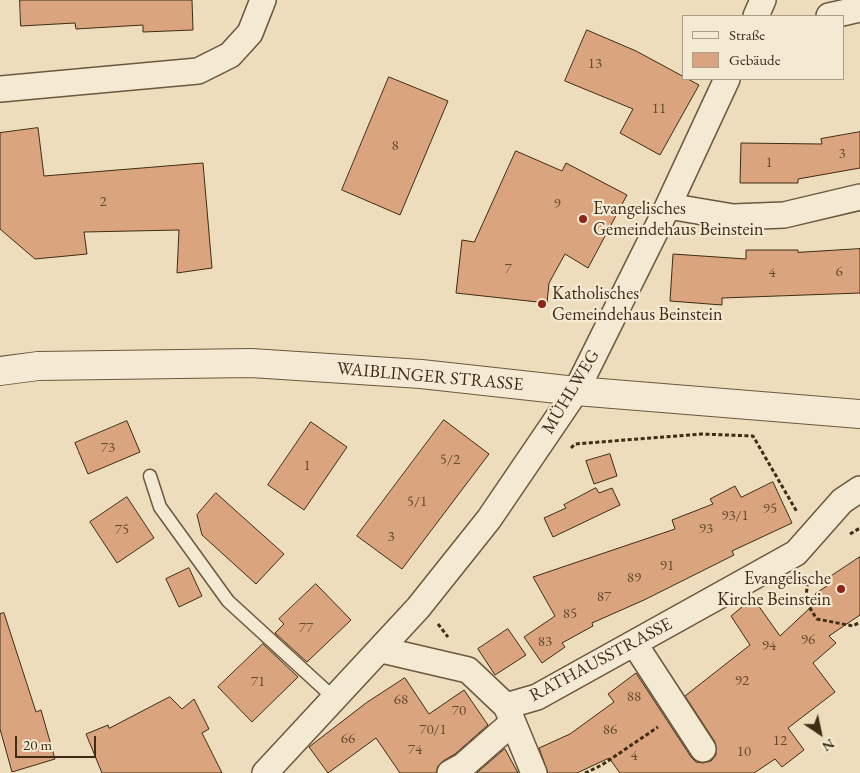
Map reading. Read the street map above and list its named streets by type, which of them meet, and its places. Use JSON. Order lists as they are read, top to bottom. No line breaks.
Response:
{"streets":{"street":["WAIBLINGER STRASSE","MÜHLWEG","RATHAUSSTRASSE"]},"crossings":[["WAIBLINGER STRASSE","MÜHLWEG"]],"places":["Evangelisches Gemeindehaus Beinstein","Katholisches Gemeindehaus Beinstein","Evangelische Kirche Beinstein"],"house_numbers":["13","11","8","3","1","2","9","7","6","4","73","5/2","1","5/1","95","93/1","93","75","3","91","89","87","85","77","96","83","94","92","71","88","68","70","70/1","86","66","12","74","10","4"],"legend":["Straße","Gebäude"],"scale_bar":"20 m","north":"bottom right"}
